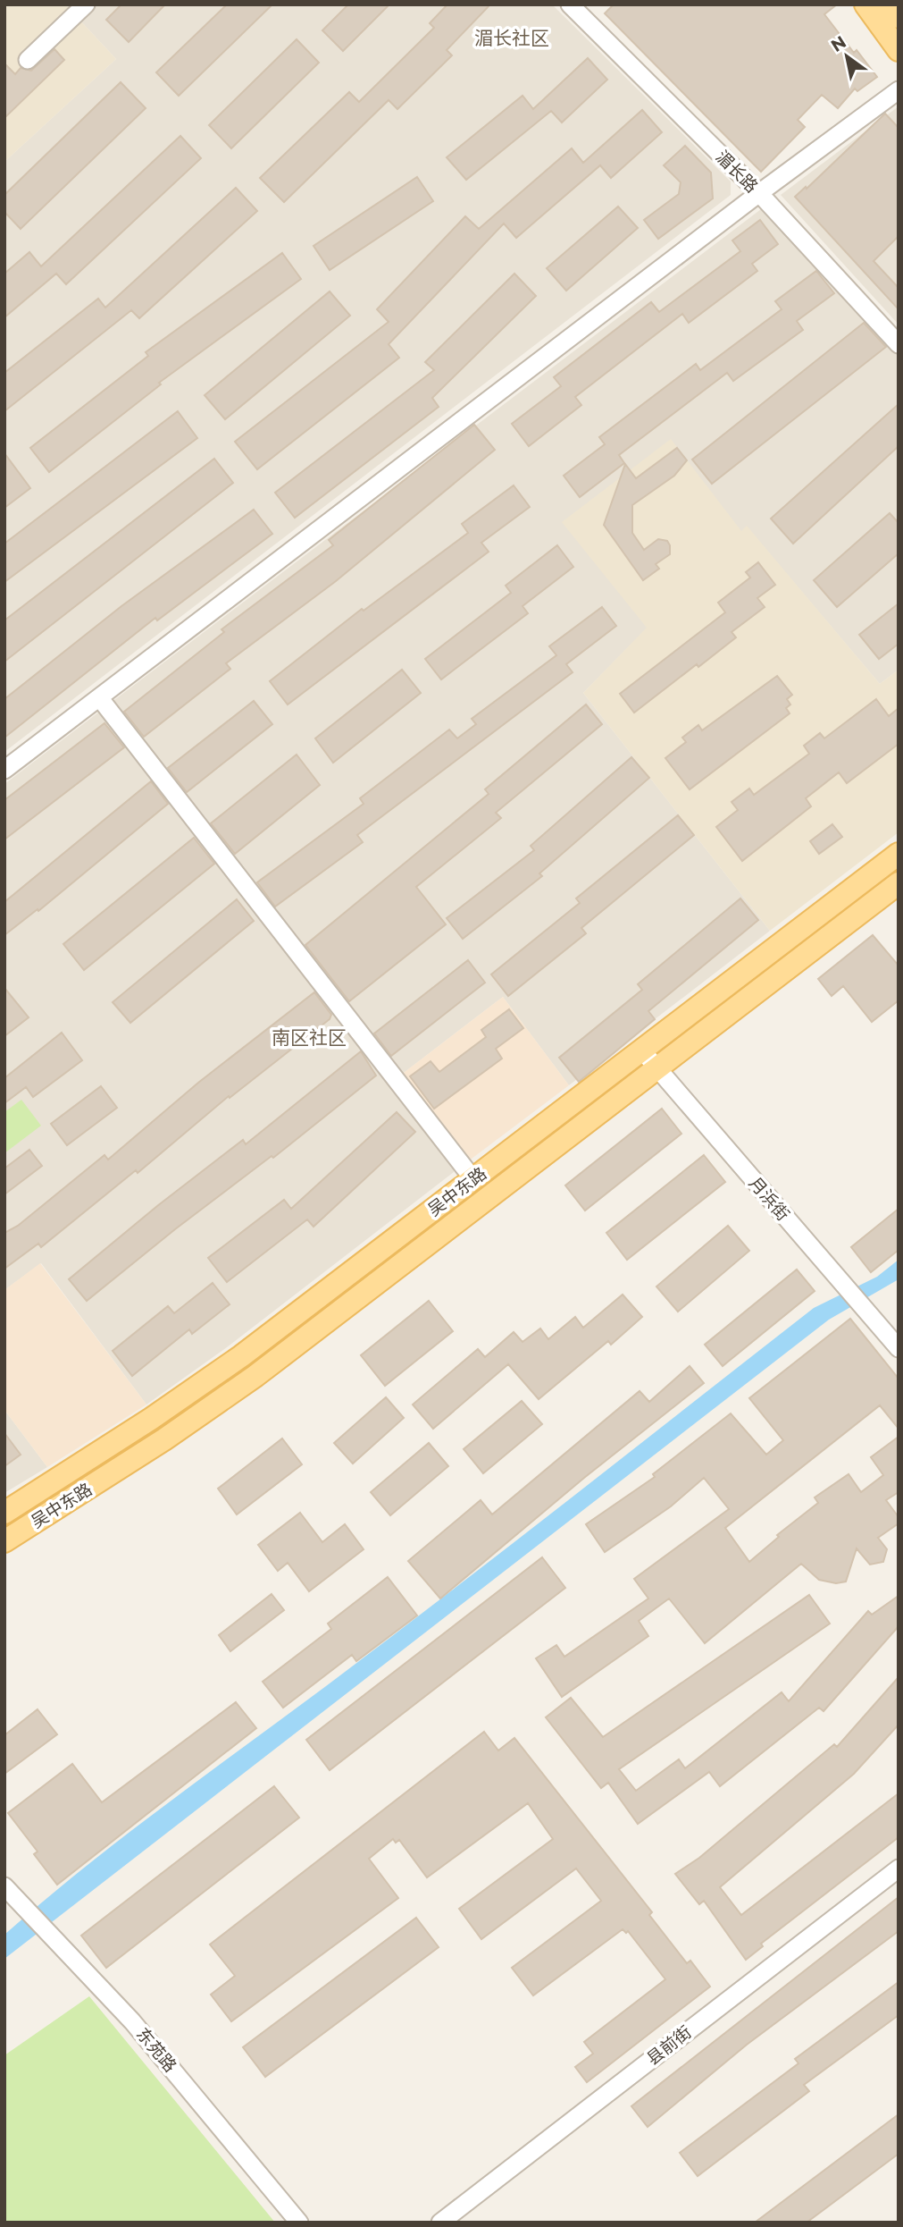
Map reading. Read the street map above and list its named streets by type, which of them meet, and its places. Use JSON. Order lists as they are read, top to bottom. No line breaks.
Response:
{"streets":{"main road":["吴中东路"],"street":["湄长路","月浜街","县前街","东苑路"]},"crossings":[["吴中东路","月浜街"]],"districts":["湄长社区","南区社区"],"north":"top left"}
